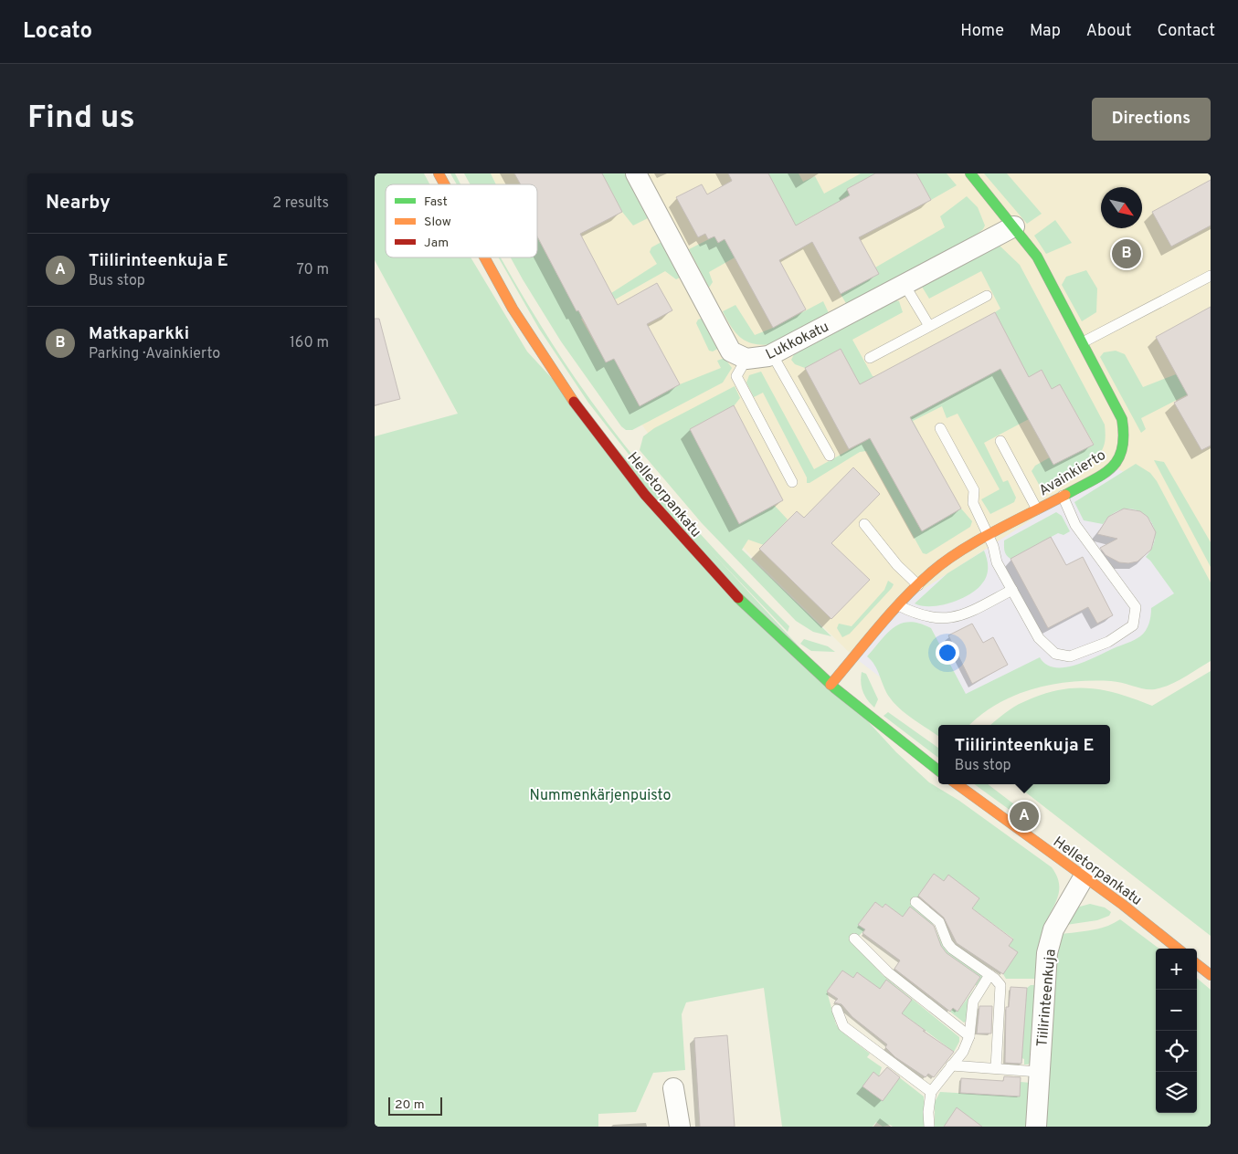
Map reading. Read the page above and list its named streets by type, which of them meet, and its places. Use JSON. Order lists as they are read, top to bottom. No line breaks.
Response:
{"streets":{"street":["Lukkokatu","Avainkierto","Helletorpankatu","Tiilirinteenkuja"]},"crossings":[["Lukkokatu","Avainkierto"],["Avainkierto","Helletorpankatu"],["Helletorpankatu","Tiilirinteenkuja"]],"parks":["Nummenkärjenpuisto"],"legend":["Fast","Slow","Jam"],"scale_bar":"20 m","north":"bottom right","page":{"header":"Locato","nav":["Home","Map","About","Contact"],"buttons":"Directions","title":"Find us","heading":["Nearby","2 results"],"list":[{"mark":"A","name":"Tiilirinteenkuja E","note":"Bus stop","value":"70 m"},{"mark":"B","name":"Matkaparkki","note":"Parking · Avainkierto","value":"160 m"}],"pins":["B","A"],"popup":["Tiilirinteenkuja E","Bus stop"],"map_buttons":["+","−"],"scale":"20 m"}}
